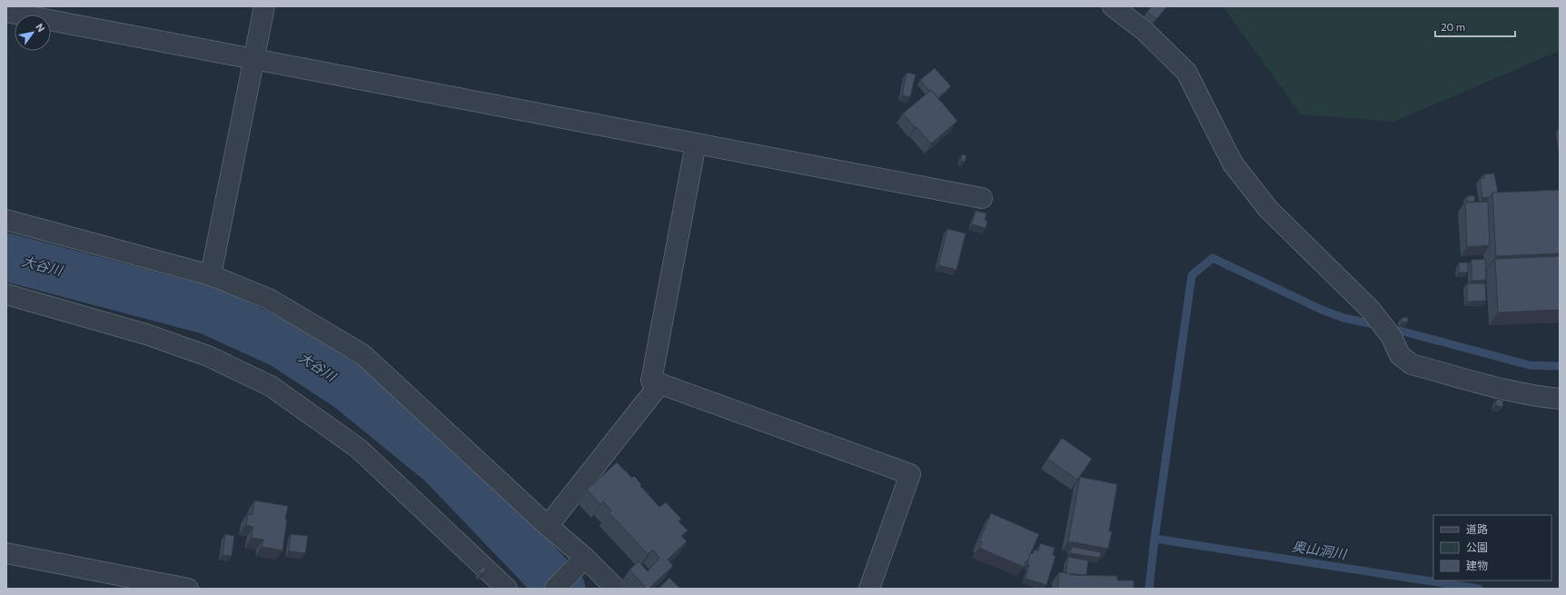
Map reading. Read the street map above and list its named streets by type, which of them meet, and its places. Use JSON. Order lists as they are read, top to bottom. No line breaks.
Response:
{"water":["大谷川","奥山洞川"],"legend":["道路","公園","建物"],"scale_bar":"20 m","north":"top right"}
